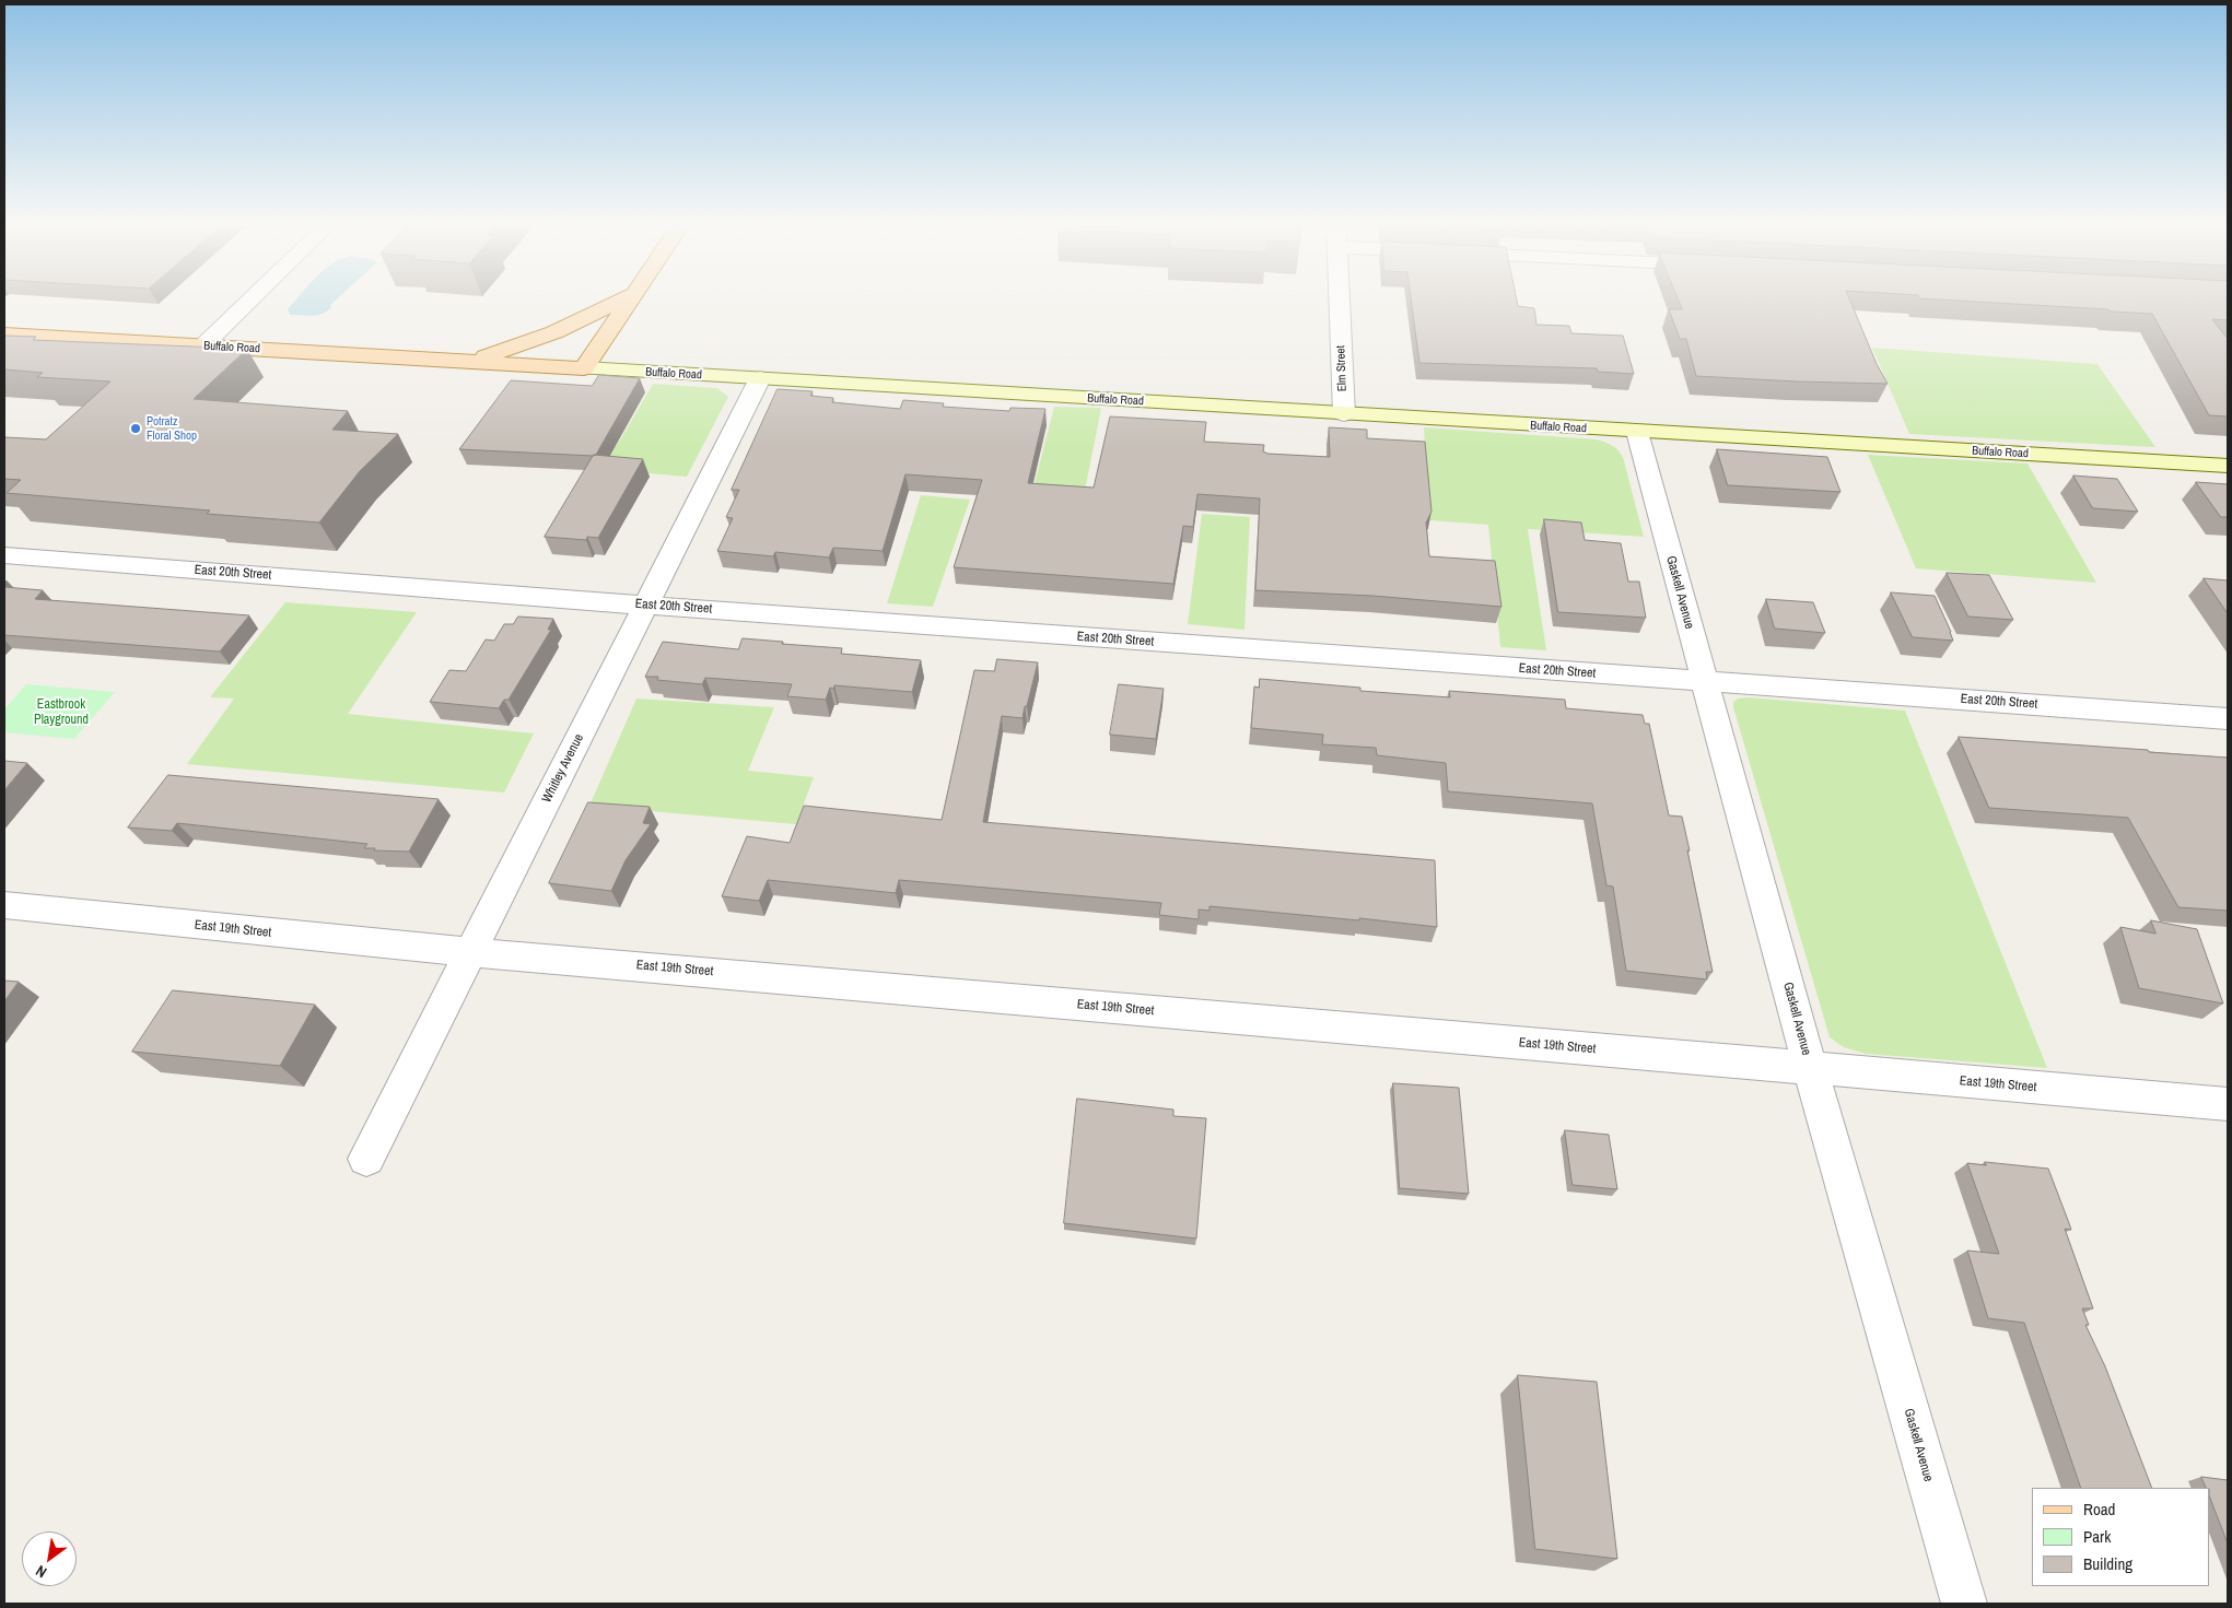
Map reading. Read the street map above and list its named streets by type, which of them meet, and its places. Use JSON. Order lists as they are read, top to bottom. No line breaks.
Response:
{"streets":{"main road":["Buffalo Road"],"street":["Elm Street","East 20th Street","Gaskell Avenue","Whitley Avenue","East 19th Street"]},"crossings":[["Buffalo Road","Elm Street"],["Buffalo Road","Gaskell Avenue"],["Buffalo Road","Whitley Avenue"],["East 20th Street","Gaskell Avenue"],["East 20th Street","Whitley Avenue"],["Gaskell Avenue","East 19th Street"],["Whitley Avenue","East 19th Street"]],"parks":["Eastbrook Playground"],"places":["Potratz Floral Shop"],"legend":["Road","Park","Building"],"north":"bottom left"}
